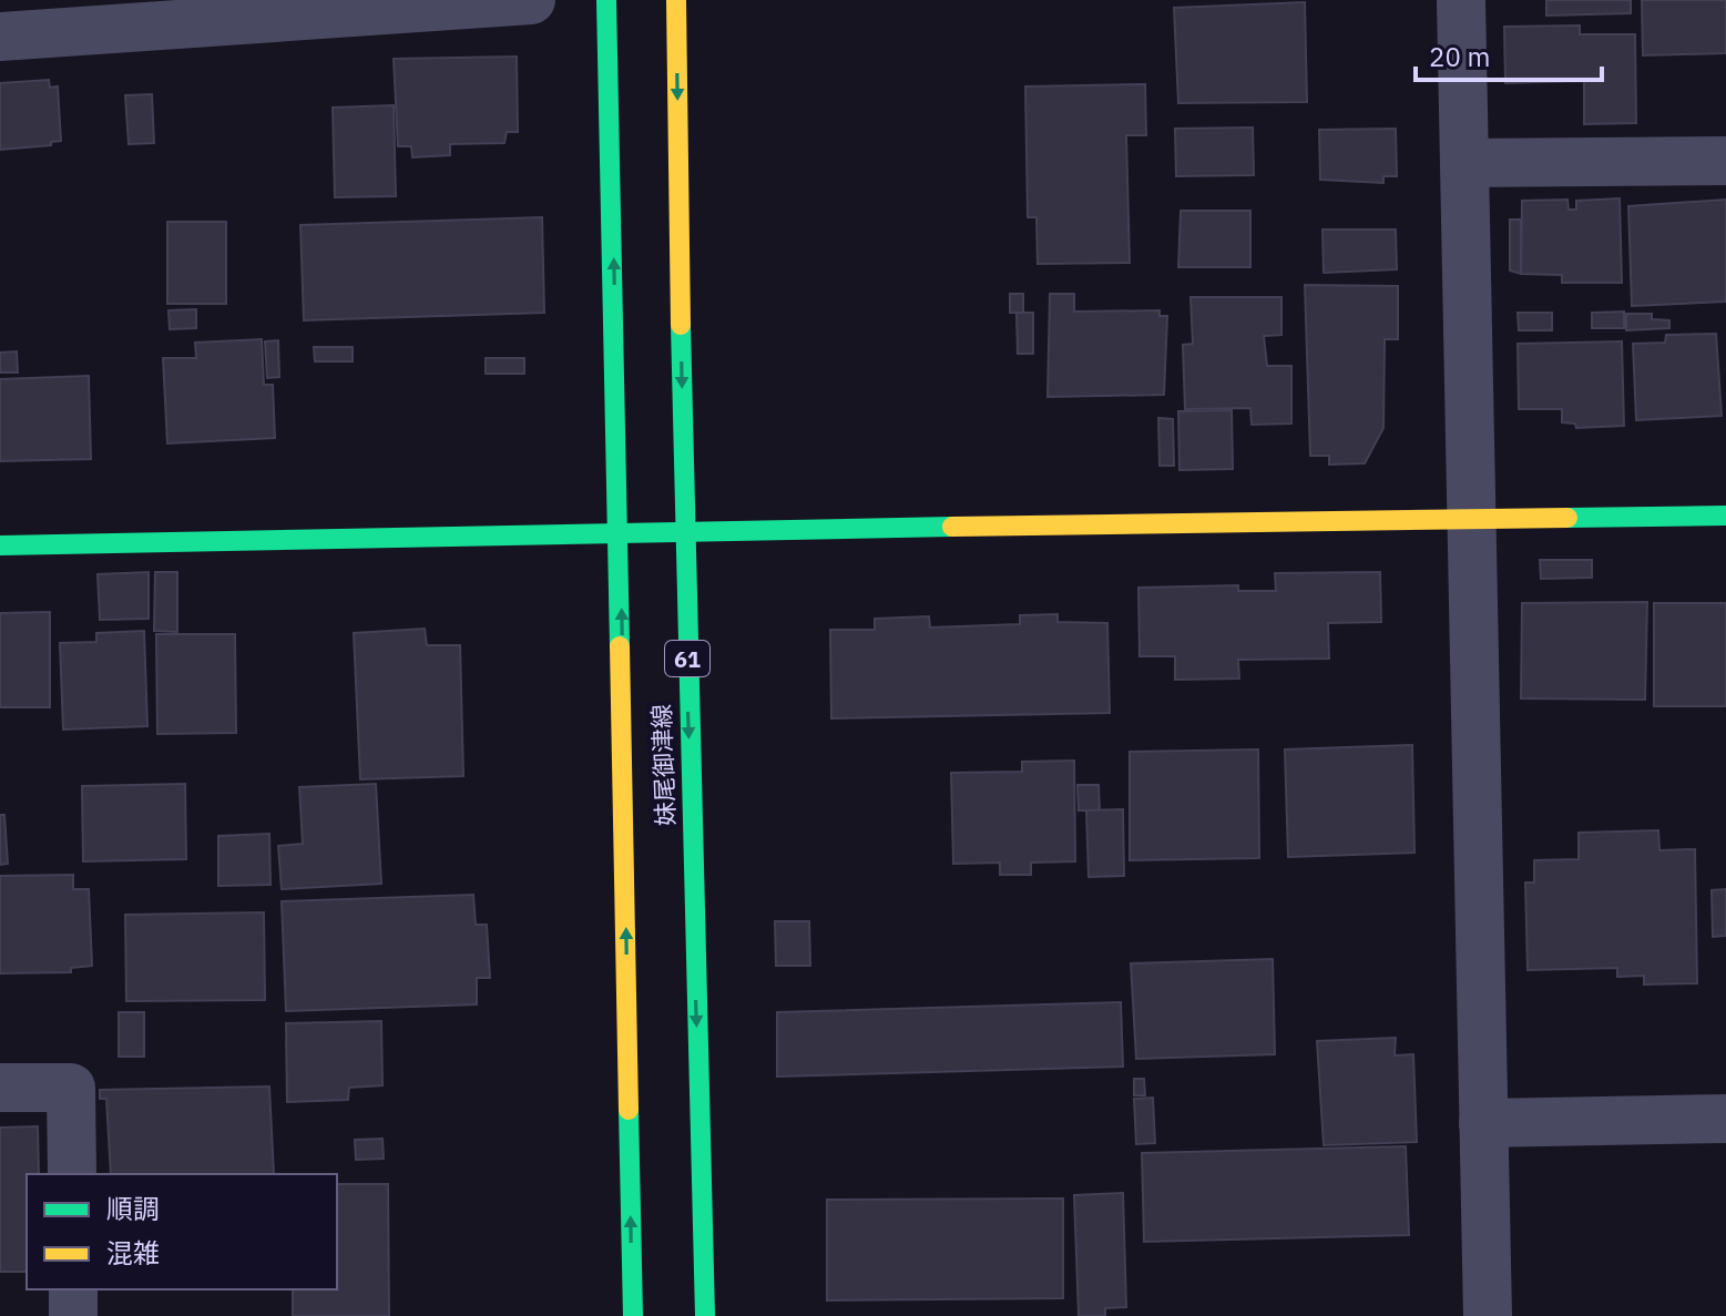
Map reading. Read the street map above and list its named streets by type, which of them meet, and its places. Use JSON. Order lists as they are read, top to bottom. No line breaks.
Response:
{"streets":{"main road":["61","妹尾御津線"]},"legend":["順調","混雑"],"scale_bar":"20 m"}
